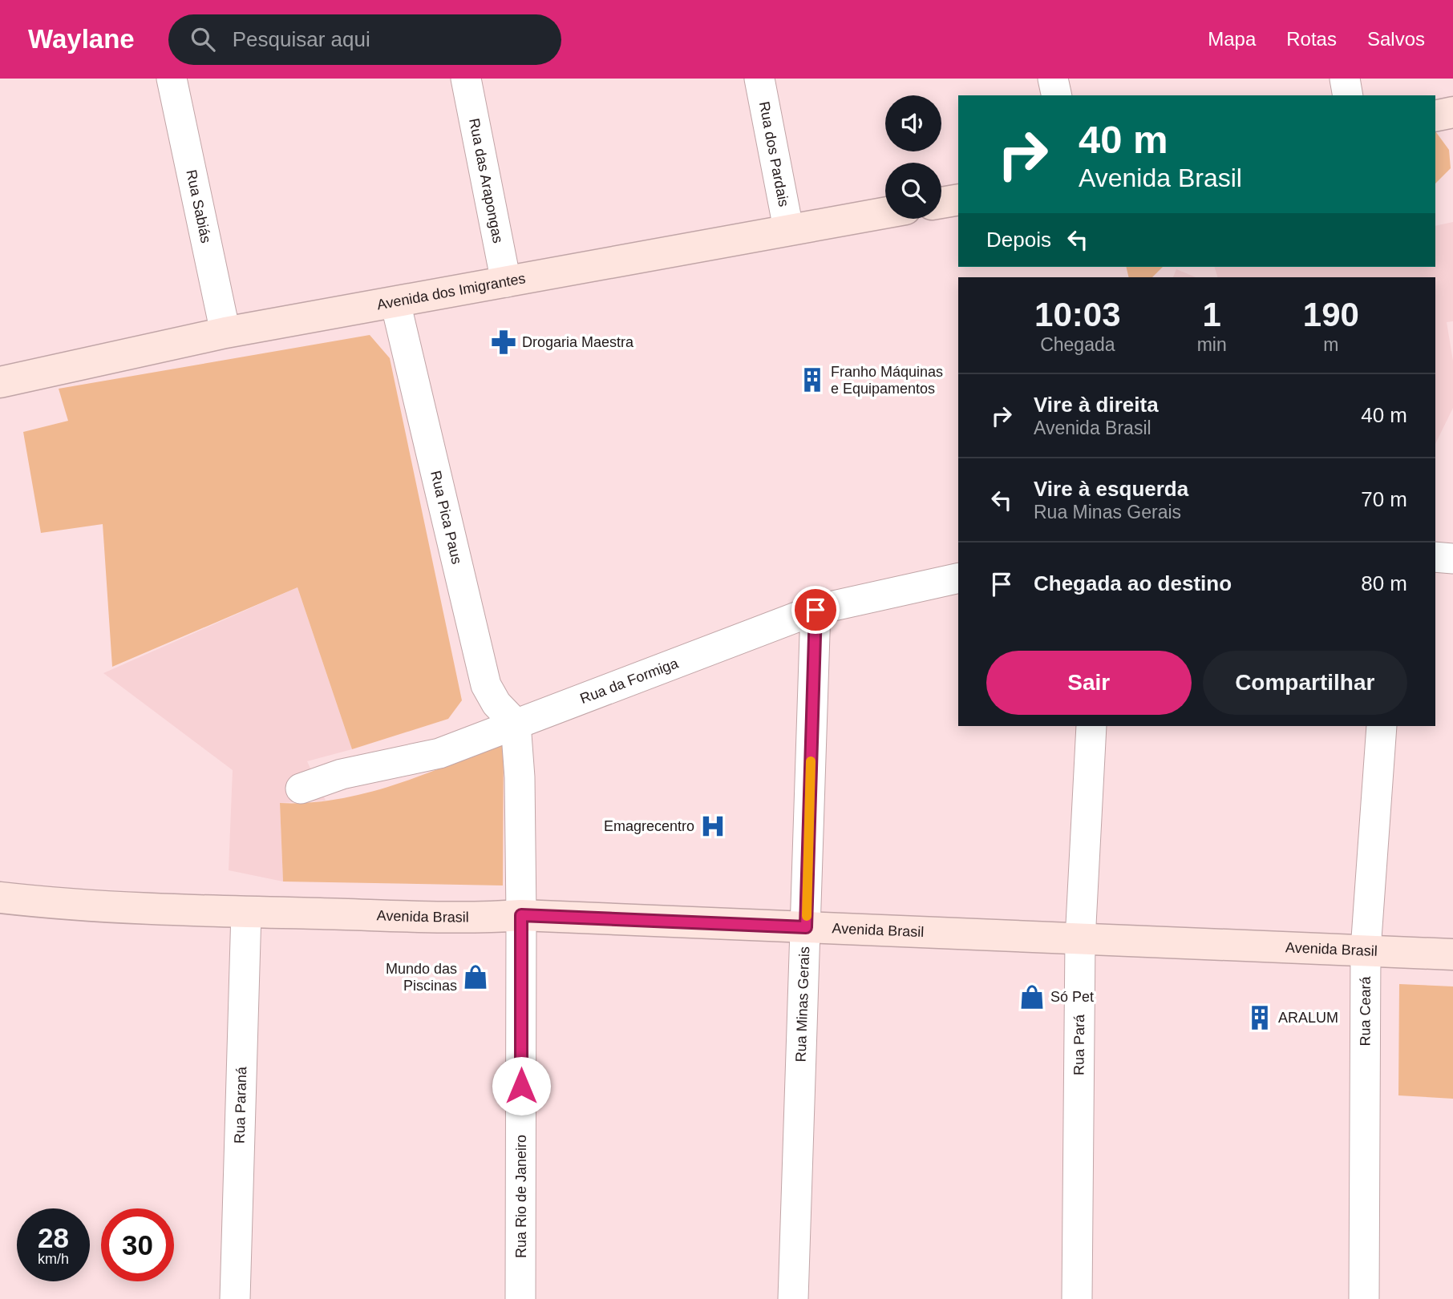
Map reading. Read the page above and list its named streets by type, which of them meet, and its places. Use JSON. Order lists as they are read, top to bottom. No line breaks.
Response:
{"streets":{"street":["Rua dos Pardais","Rua das Arapongas","Rua Sabiás","Avenida dos Imigrantes","Rua Pica Paus","Rua da Formiga","Avenida Brasil","Rua Minas Gerais","Rua Ceará","Rua Pará","Rua Paraná","Rua Rio de Janeiro"]},"crossings":[["Rua dos Pardais","Avenida dos Imigrantes"],["Rua das Arapongas","Avenida dos Imigrantes"],["Rua Sabiás","Avenida dos Imigrantes"],["Avenida dos Imigrantes","Rua Pica Paus"],["Rua Pica Paus","Rua da Formiga"],["Rua Pica Paus","Rua Rio de Janeiro"],["Rua da Formiga","Rua Minas Gerais"],["Rua da Formiga","Rua Rio de Janeiro"],["Avenida Brasil","Rua Minas Gerais"],["Avenida Brasil","Rua Ceará"],["Avenida Brasil","Rua Pará"],["Avenida Brasil","Rua Paraná"],["Avenida Brasil","Rua Rio de Janeiro"]],"places":{"pharmacy":["Drogaria Maestra"],"building":["Franho Máquinas e Equipamentos","ARALUM"],"hospital":["Emagrecentro"],"shop":["Mundo das Piscinas","Só Pet"]},"page":{"header":"Waylane","search":"Pesquisar aqui","nav":["Mapa","Rotas","Salvos"],"turn":["40 m","Avenida Brasil"],"then":"Depois","eta":["10:03","Chegada","1","min","190","m"],"list":[{"name":"Vire à direita","note":"Avenida Brasil","value":"40 m"},{"name":"Vire à esquerda","note":"Rua Minas Gerais","value":"70 m"},{"name":"Chegada ao destino","value":"80 m"}],"buttons":["Sair","Compartilhar"],"speed":"28 km/h","limit":"30"}}
